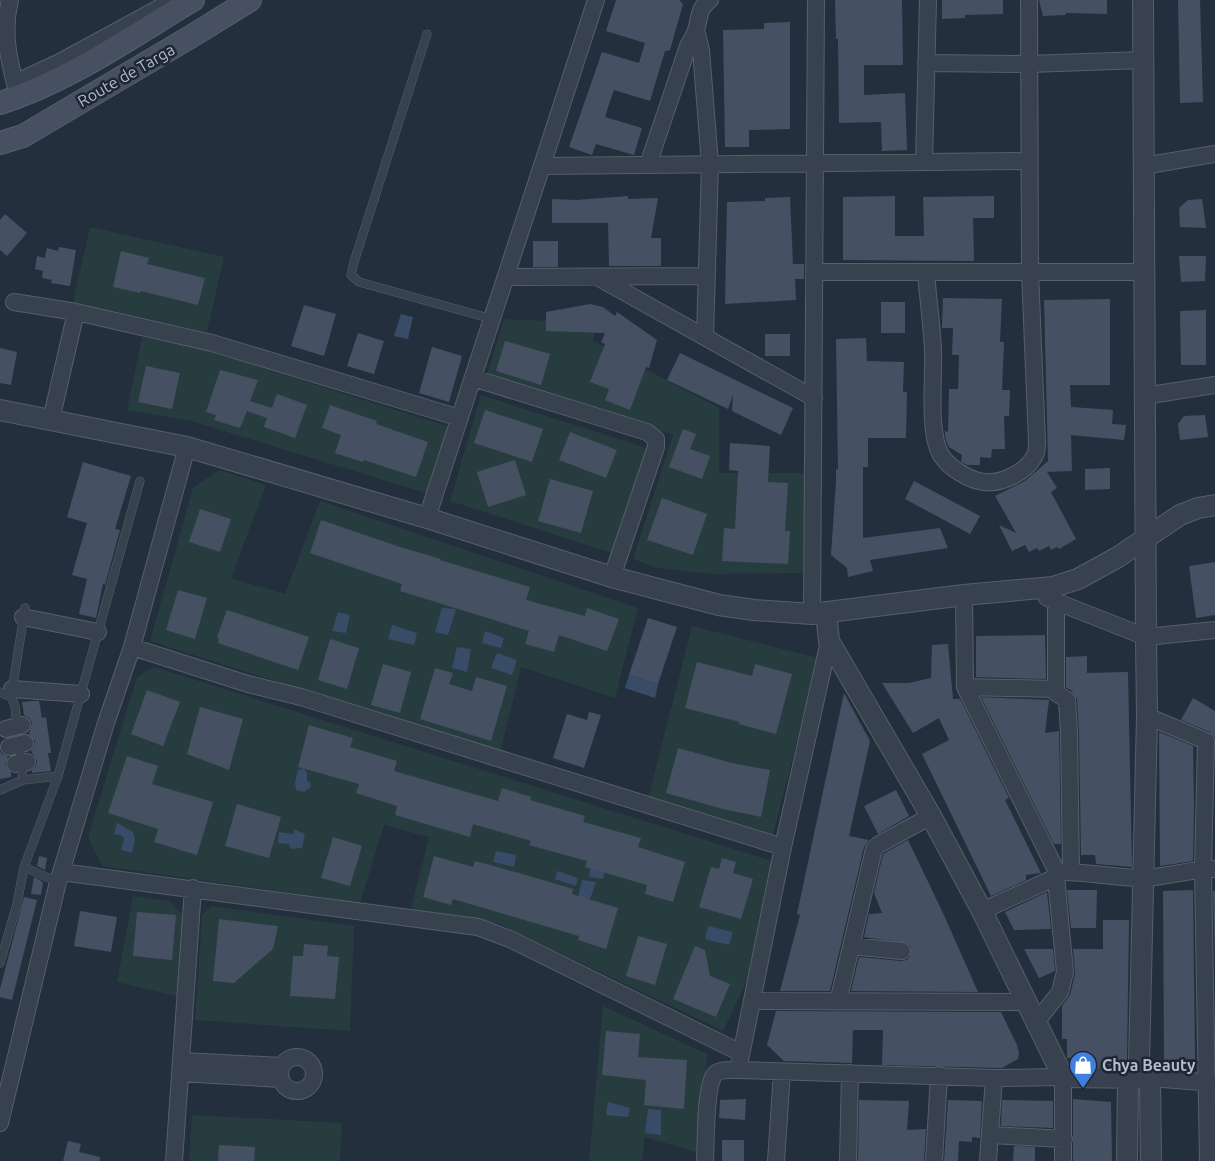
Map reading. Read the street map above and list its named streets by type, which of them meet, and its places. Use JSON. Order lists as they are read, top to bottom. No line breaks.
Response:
{"streets":{"main road":["Route de Targa"]},"places":{"shop":["Chya Beauty"]}}
